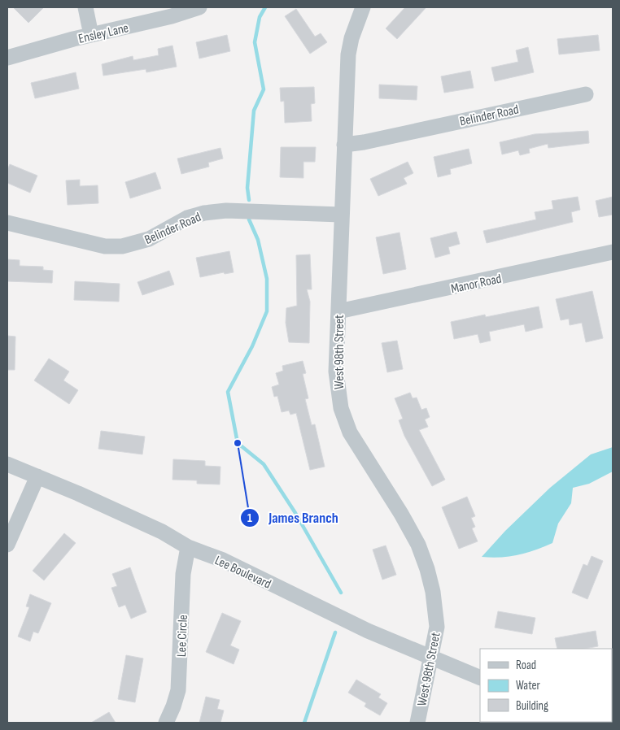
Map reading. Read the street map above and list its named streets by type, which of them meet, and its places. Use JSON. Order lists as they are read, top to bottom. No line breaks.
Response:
{"streets":{"street":["Ensley Lane","Belinder Road","Manor Road","West 98th Street","Lee Boulevard","Lee Circle"]},"crossings":[["Belinder Road","West 98th Street"],["Manor Road","West 98th Street"],["West 98th Street","Lee Boulevard"],["Lee Boulevard","Lee Circle"]],"places":["James Branch"],"legend":["Road","Water","Building"]}
